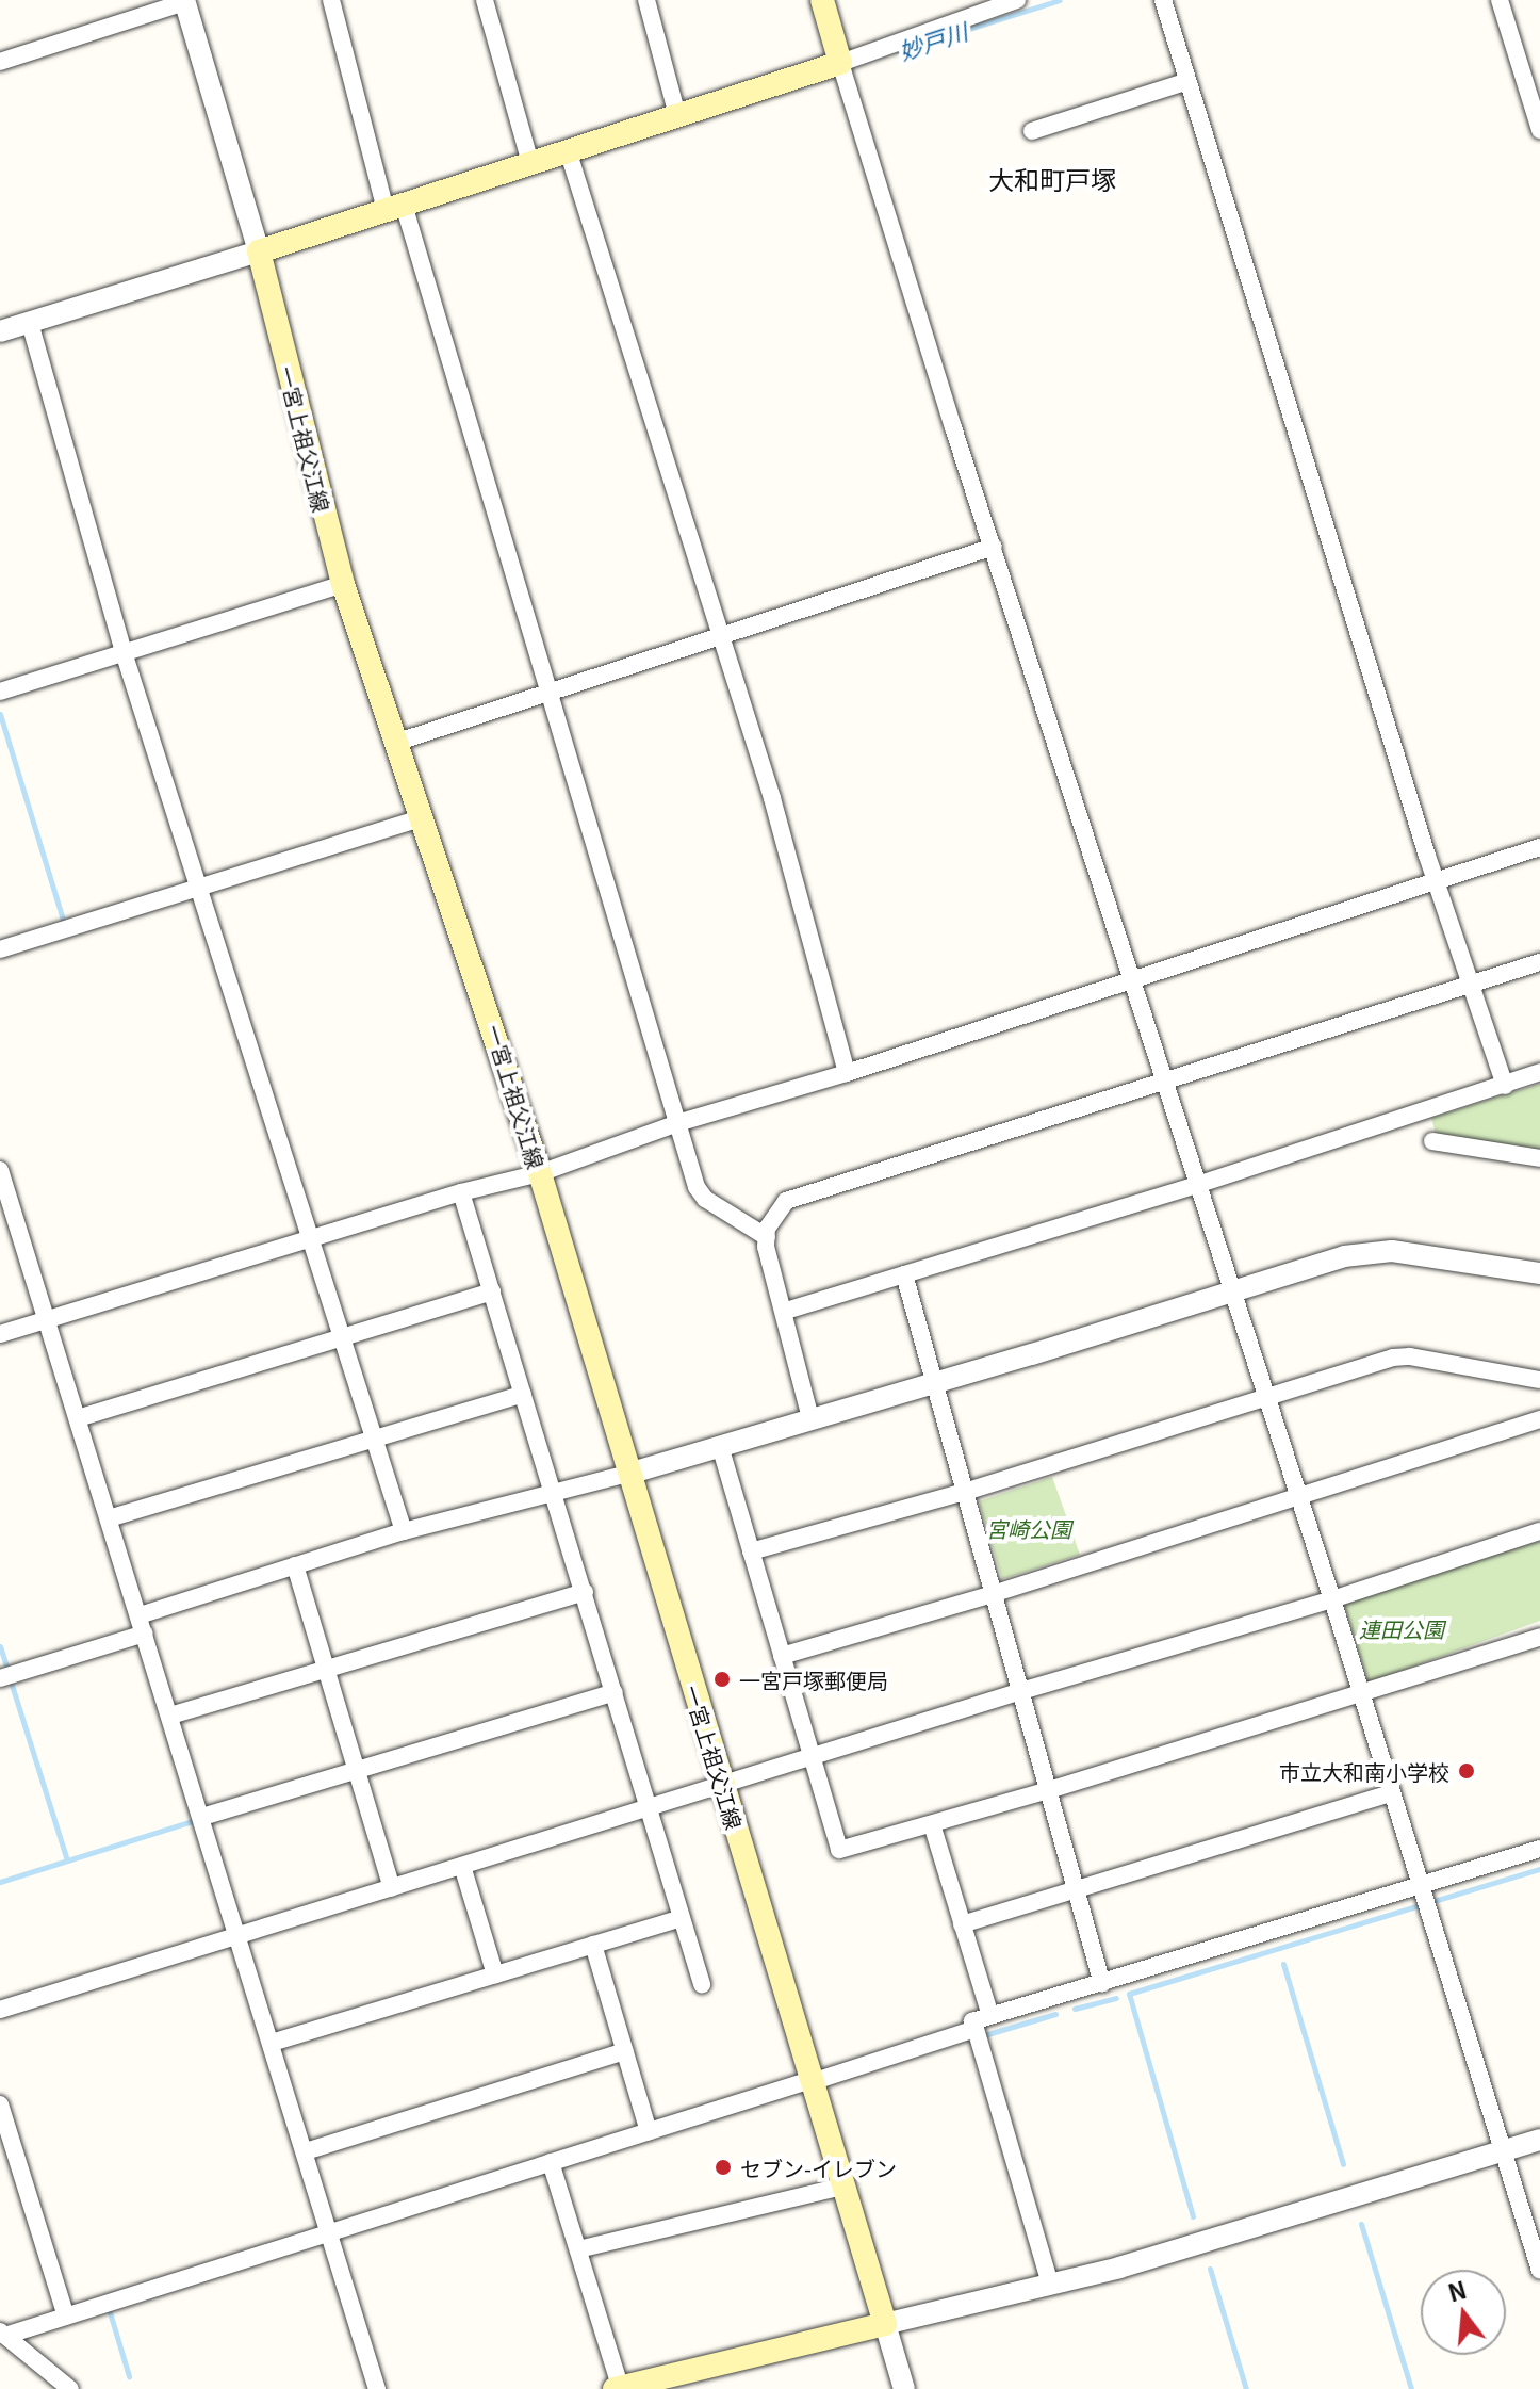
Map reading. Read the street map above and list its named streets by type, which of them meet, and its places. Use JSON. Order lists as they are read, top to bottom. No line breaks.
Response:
{"streets":{"main road":["一宮上祖父江線"]},"districts":["大和町戸塚"],"water":["妙戸川"],"parks":["宮崎公園","連田公園"],"places":["一宮戸塚郵便局","市立大和南小学校","セブン-イレブン"],"north":"top"}
